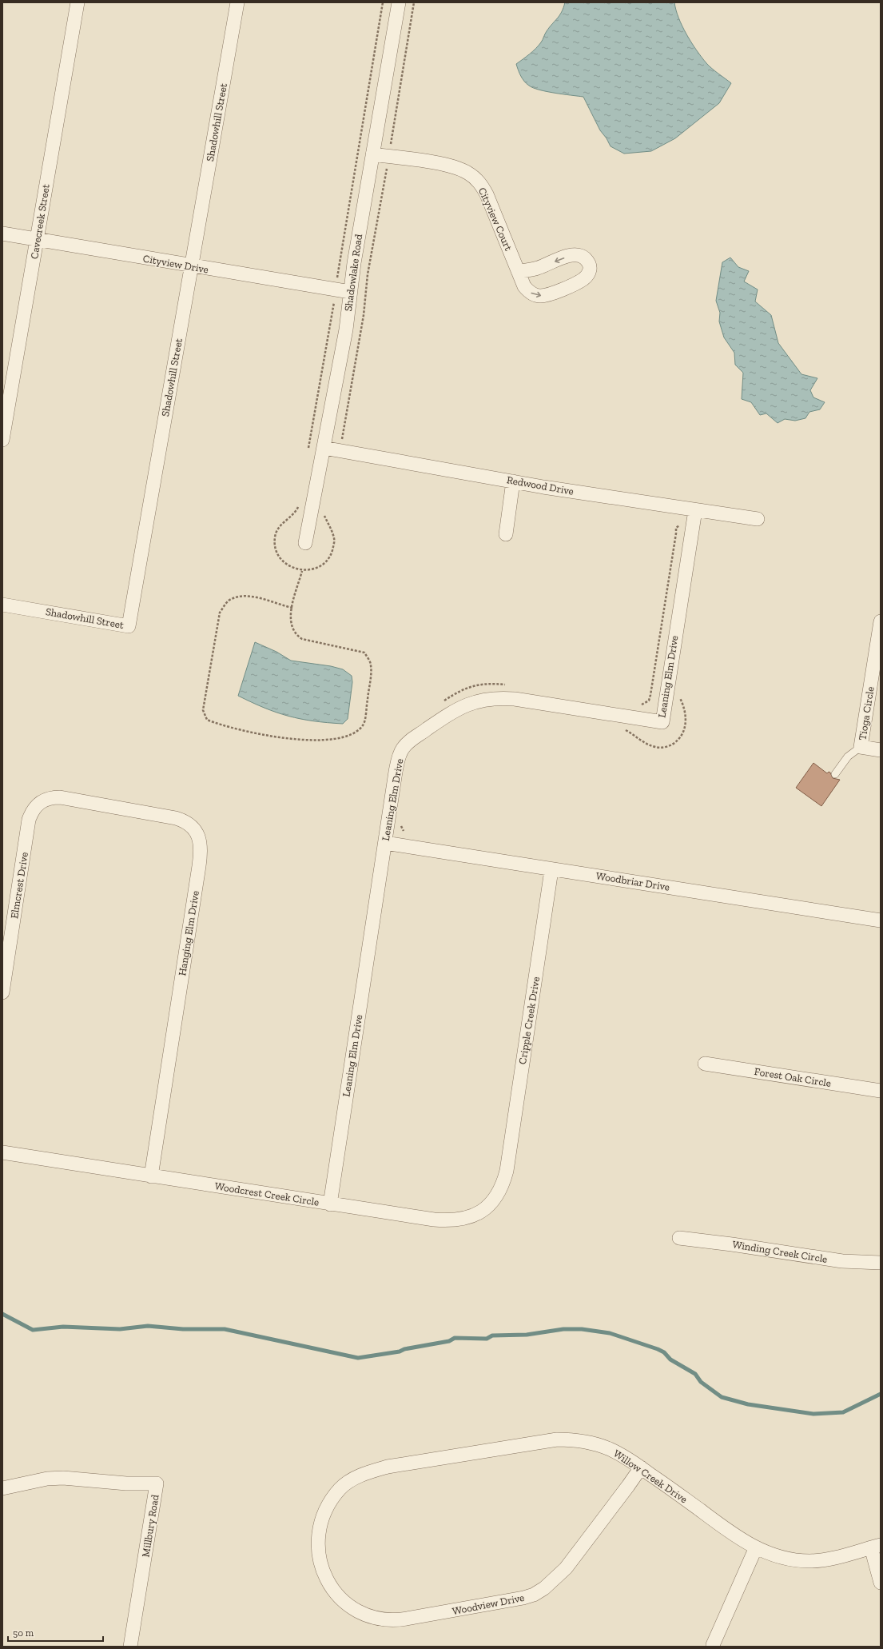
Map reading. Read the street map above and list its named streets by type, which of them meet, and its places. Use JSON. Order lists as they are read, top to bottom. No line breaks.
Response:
{"streets":{"street":["Shadowhill Street","Cityview Court","Cavecreek Street","Cityview Drive","Shadowlake Road","Redwood Drive","Leaning Elm Drive","Tioga Circle","Woodbriar Drive","Elmcrest Drive","Hanging Elm Drive","Cripple Creek Drive","Forest Oak Circle","Woodcrest Creek Circle","Winding Creek Circle","Willow Creek Drive","Millbury Road","Woodview Drive"]},"crossings":[["Shadowhill Street","Cityview Drive"],["Cityview Court","Shadowlake Road"],["Cavecreek Street","Cityview Drive"],["Cityview Drive","Shadowlake Road"],["Shadowlake Road","Redwood Drive"],["Redwood Drive","Leaning Elm Drive"],["Leaning Elm Drive","Woodbriar Drive"],["Leaning Elm Drive","Woodcrest Creek Circle"],["Woodbriar Drive","Cripple Creek Drive"],["Elmcrest Drive","Hanging Elm Drive"],["Hanging Elm Drive","Woodcrest Creek Circle"],["Cripple Creek Drive","Woodcrest Creek Circle"],["Willow Creek Drive","Woodview Drive"]],"scale_bar":"50 m"}
